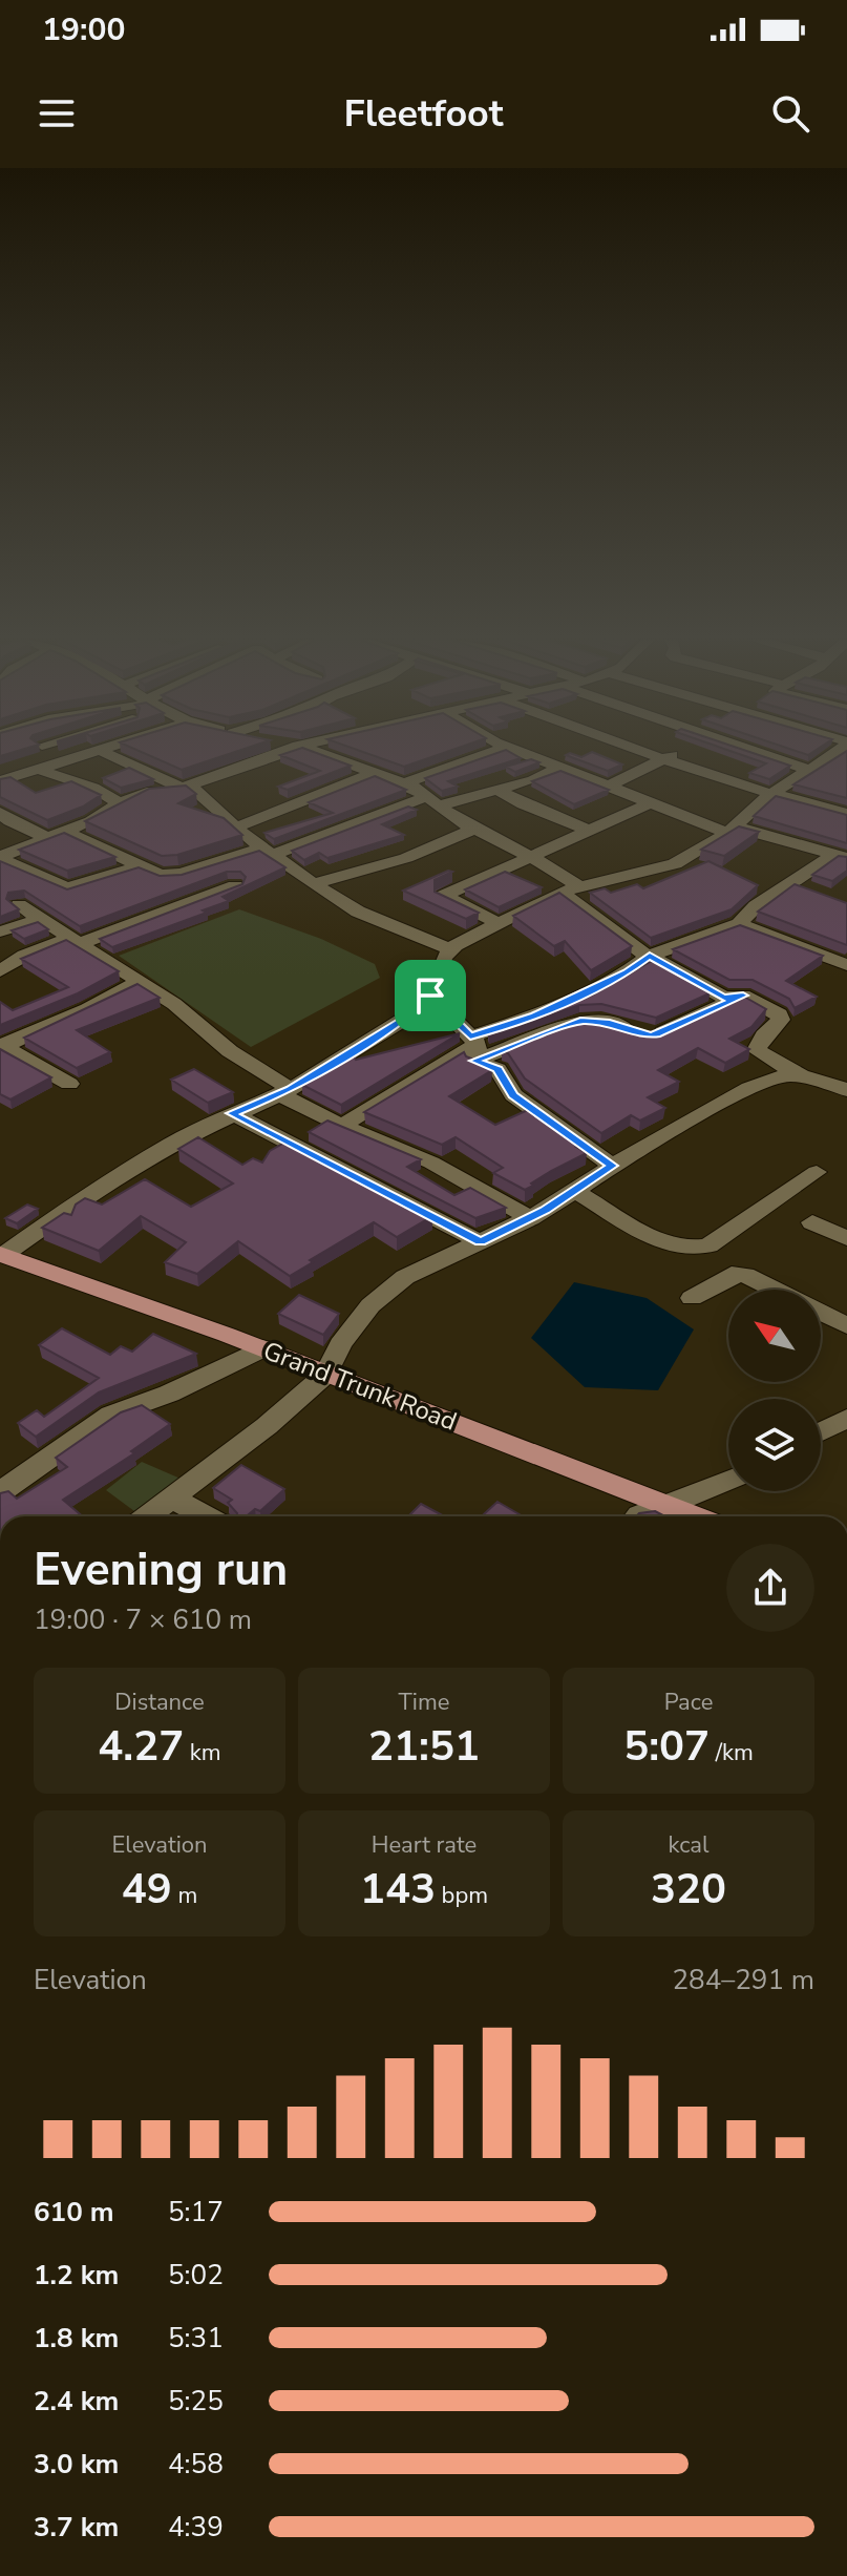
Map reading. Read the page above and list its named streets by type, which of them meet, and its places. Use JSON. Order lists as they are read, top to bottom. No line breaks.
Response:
{"streets":{"main road":["Grand Trunk Road"]},"north":"top left","page":{"status":"19:00","header":"Fleetfoot","heading":["Evening run","19:00 · 7 × 610 m"],"stats":[["Distance","4.27 km"],["Time","21:51"],["Pace","5:07 /km"],["Elevation","49 m"],["Heart rate","143 bpm"],["kcal","320"]],"chart":["Elevation","284–291 m"],"list":[{"name":"610 m","note":"5:17"},{"name":"1.2 km","note":"5:02"},{"name":"1.8 km","note":"5:31"},{"name":"2.4 km","note":"5:25"},{"name":"3.0 km","note":"4:58"},{"name":"3.7 km","note":"4:39"}]}}
